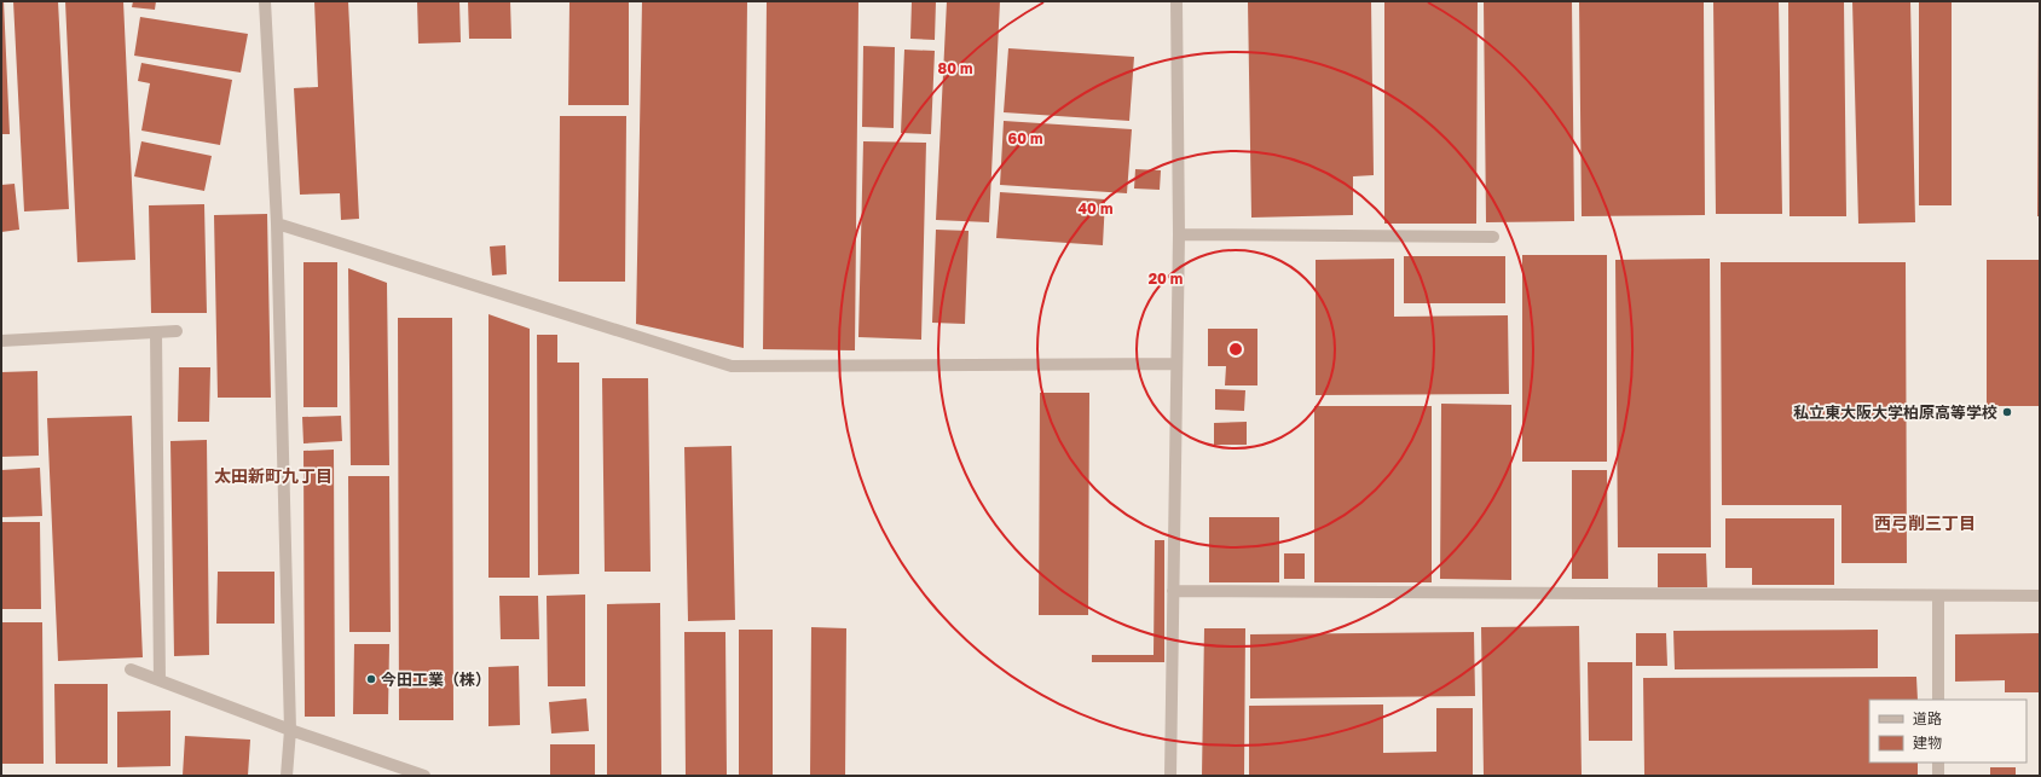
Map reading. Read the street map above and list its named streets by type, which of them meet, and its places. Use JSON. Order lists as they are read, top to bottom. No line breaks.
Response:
{"districts":["太田新町九丁目","西弓削三丁目"],"places":["私立東大阪大学柏原高等学校","今田工業（株）"],"legend":["道路","建物"],"rings":["80 m","60 m","40 m","20 m"]}
